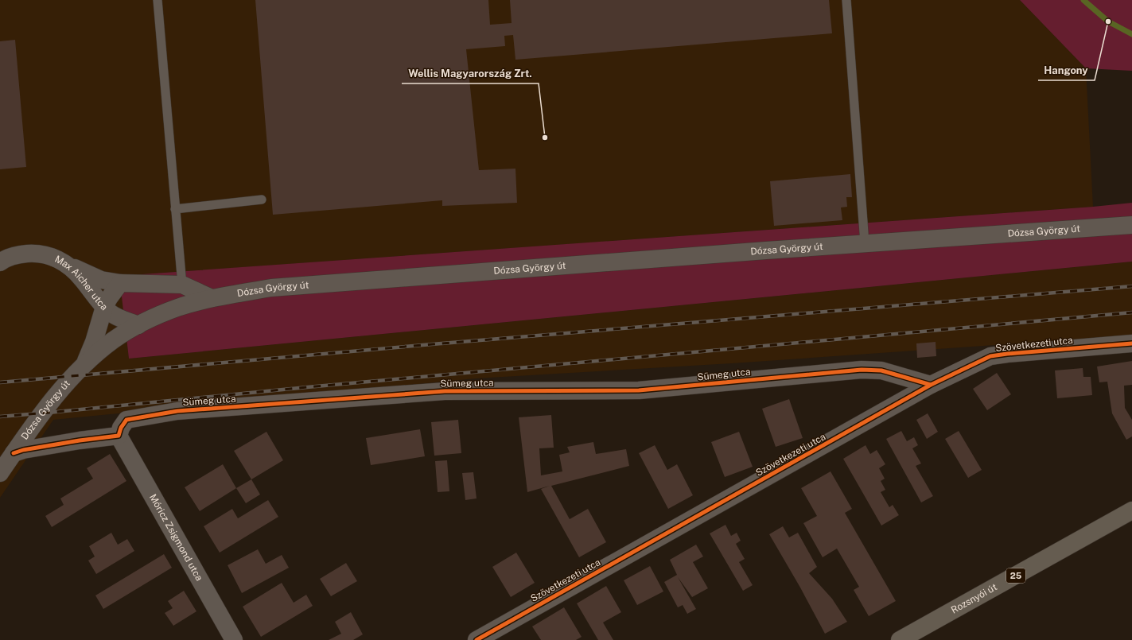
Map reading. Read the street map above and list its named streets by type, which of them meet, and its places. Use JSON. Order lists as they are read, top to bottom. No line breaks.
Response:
{"streets":{"main road":["25","Rozsnyói út"],"street":["Dózsa György út","Max Aicher utca","Szövetkezeti utca","Sümeg utca","Móricz Zsigmond utca"]},"crossings":[["Dózsa György út","Max Aicher utca"],["Szövetkezeti utca","Sümeg utca"],["Sümeg utca","Móricz Zsigmond utca"]],"places":["Hangony","Wellis Magyarország Zrt."]}
